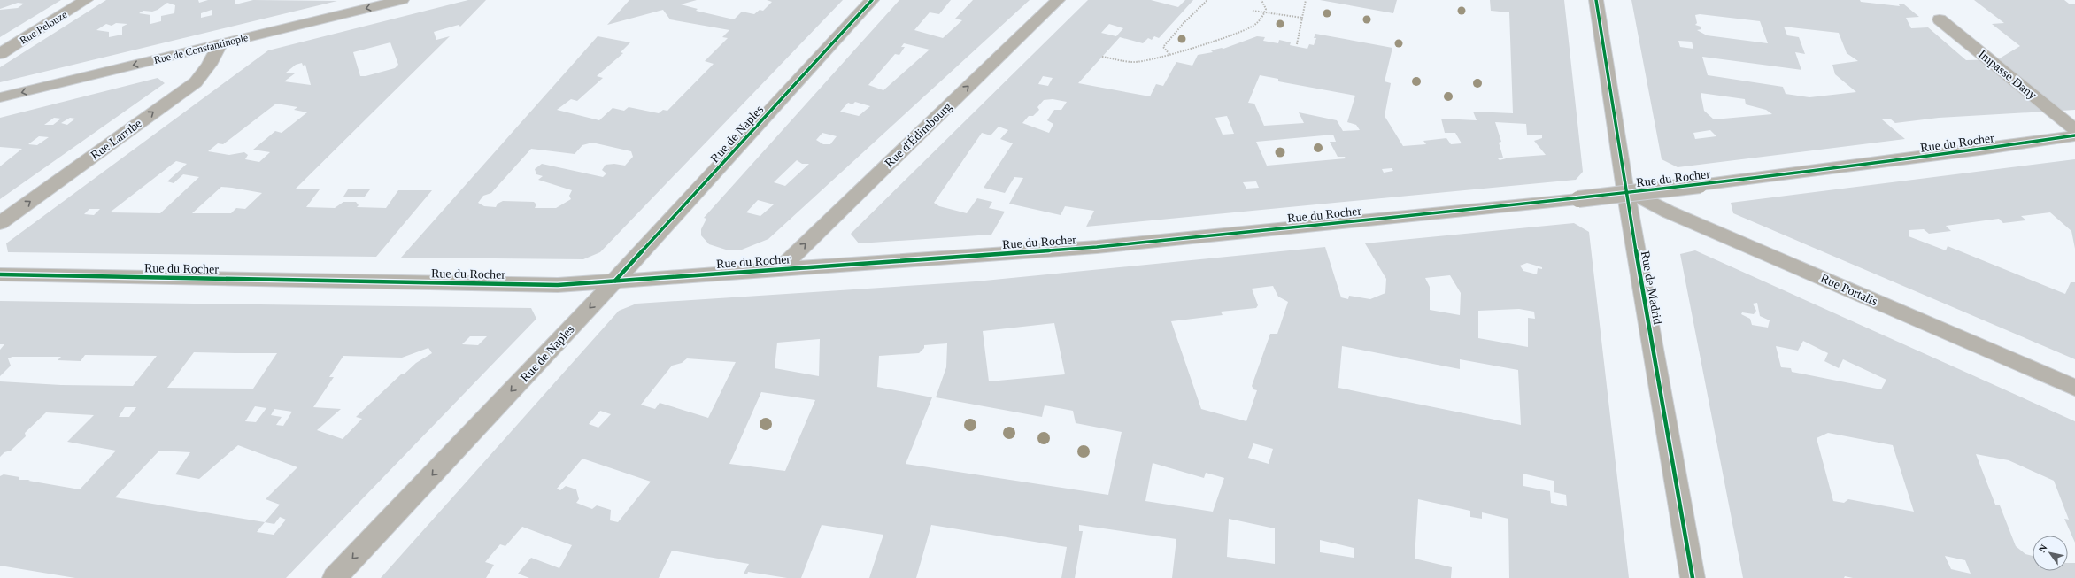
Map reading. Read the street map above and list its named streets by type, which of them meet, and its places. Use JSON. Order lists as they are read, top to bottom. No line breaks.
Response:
{"streets":{"main road":["Rue de Constantinople"],"street":["Rue Pelouze","Impasse Dany","Rue de Naples","Rue d'Édimbourg","Rue Larribe","Rue du Rocher","Rue de Madrid","Rue Portalis"]},"crossings":[["Rue de Constantinople","Rue Larribe"],["Rue de Naples","Rue du Rocher"],["Rue d'Édimbourg","Rue du Rocher"],["Rue de Madrid","Rue Portalis"]],"one_way":["Rue de Constantinople","Rue de Naples","Rue d'Édimbourg","Rue Larribe"],"north":"top left"}
